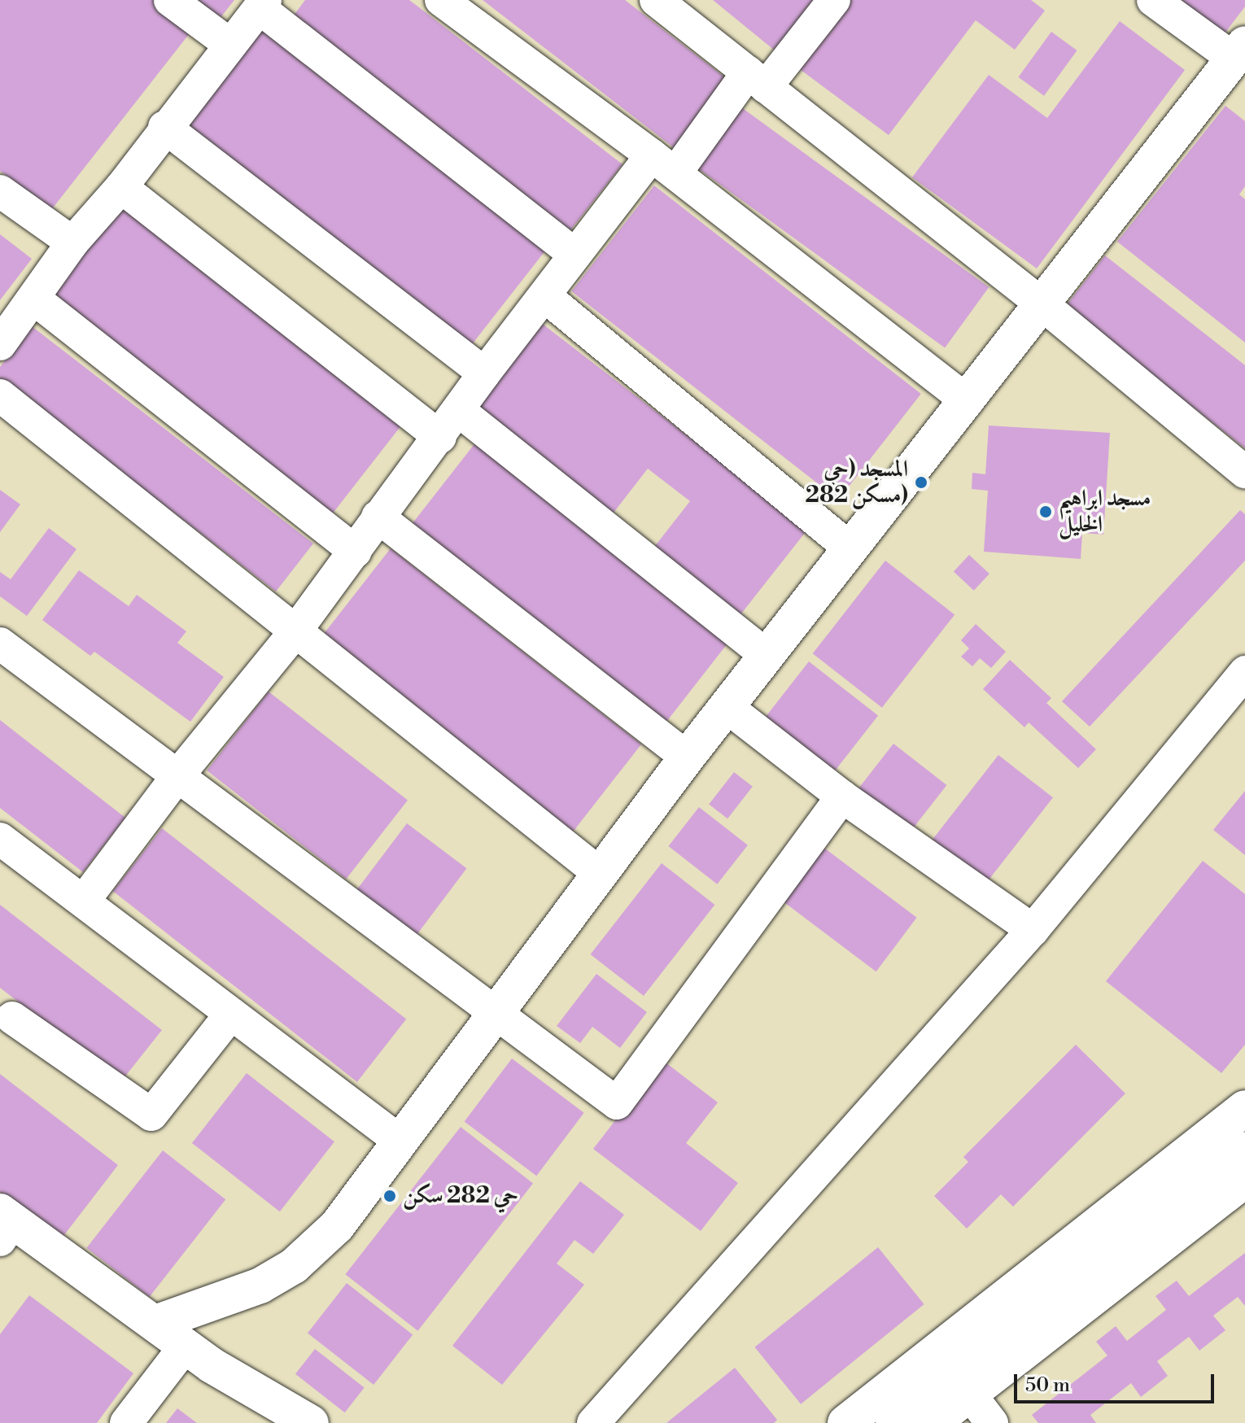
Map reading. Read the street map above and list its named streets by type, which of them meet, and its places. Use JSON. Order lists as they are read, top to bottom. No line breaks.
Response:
{"places":["المسجد (حي 282 مسكن)","مسجد ابراهيم الخليل","حي 282 سكن"],"scale_bar":"50 m"}
